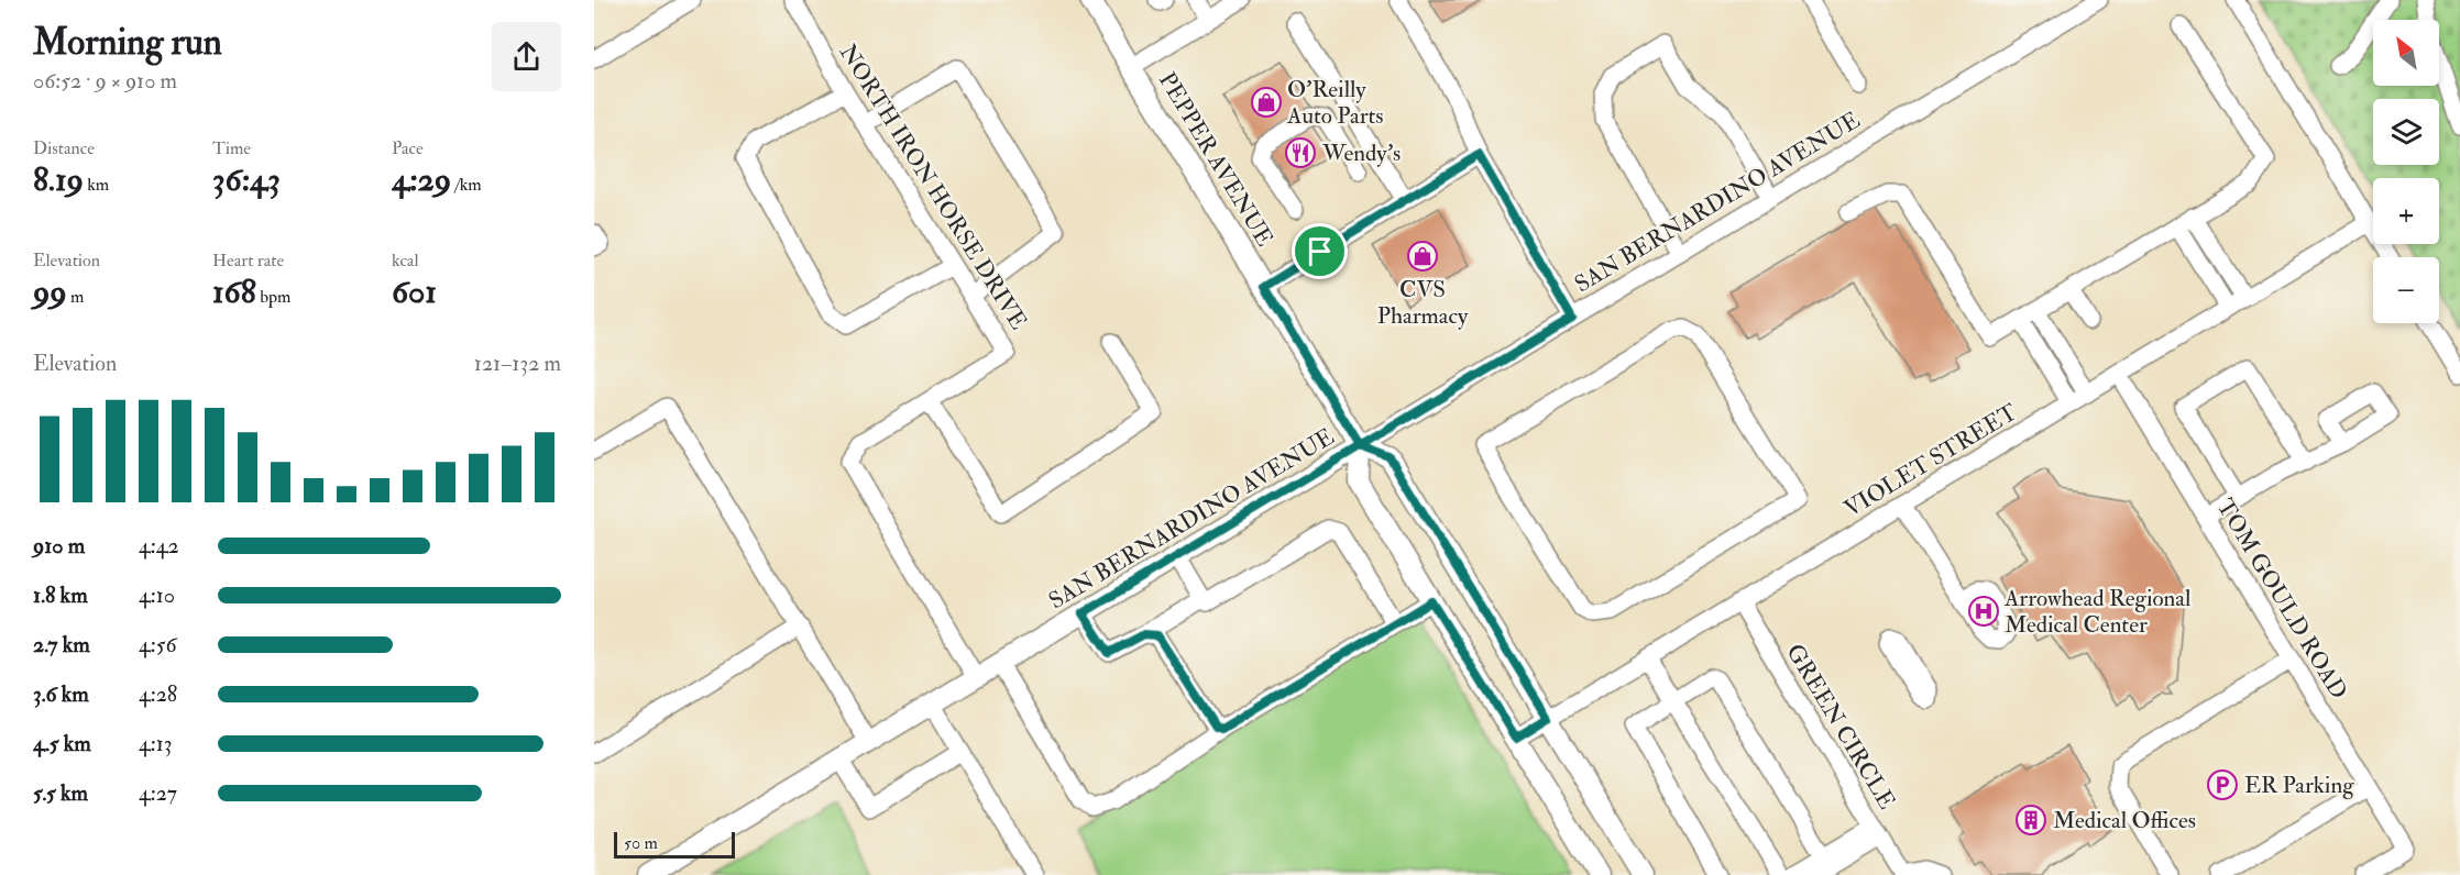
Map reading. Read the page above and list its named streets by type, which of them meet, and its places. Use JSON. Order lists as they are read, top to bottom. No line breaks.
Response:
{"streets":{"main road":["PEPPER AVENUE","SAN BERNARDINO AVENUE"],"street":["NORTH IRON HORSE DRIVE","VIOLET STREET","TOM GOULD ROAD","GREEN CIRCLE"]},"crossings":[["PEPPER AVENUE","SAN BERNARDINO AVENUE"],["VIOLET STREET","TOM GOULD ROAD"],["VIOLET STREET","GREEN CIRCLE"]],"places":{"shop":["O'Reilly Auto Parts","CVS Pharmacy"],"restaurant":["Wendy's"],"hospital":["Arrowhead Regional Medical Center"],"parking":["ER Parking"],"building":["Medical Offices"]},"scale_bar":"50 m","north":"top left","page":{"heading":["Morning run","06:52 · 9 × 910 m"],"map_buttons":["+","−"],"stats":[["Distance","8.19 km"],["Time","36:43"],["Pace","4:29 /km"],["Elevation","99 m"],["Heart rate","168 bpm"],["kcal","601"]],"chart":["Elevation","121–132 m"],"list":[{"name":"910 m","note":"4:42"},{"name":"1.8 km","note":"4:10"},{"name":"2.7 km","note":"4:56"},{"name":"3.6 km","note":"4:28"},{"name":"4.5 km","note":"4:13"},{"name":"5.5 km","note":"4:27"}],"scale":"50 m"}}
